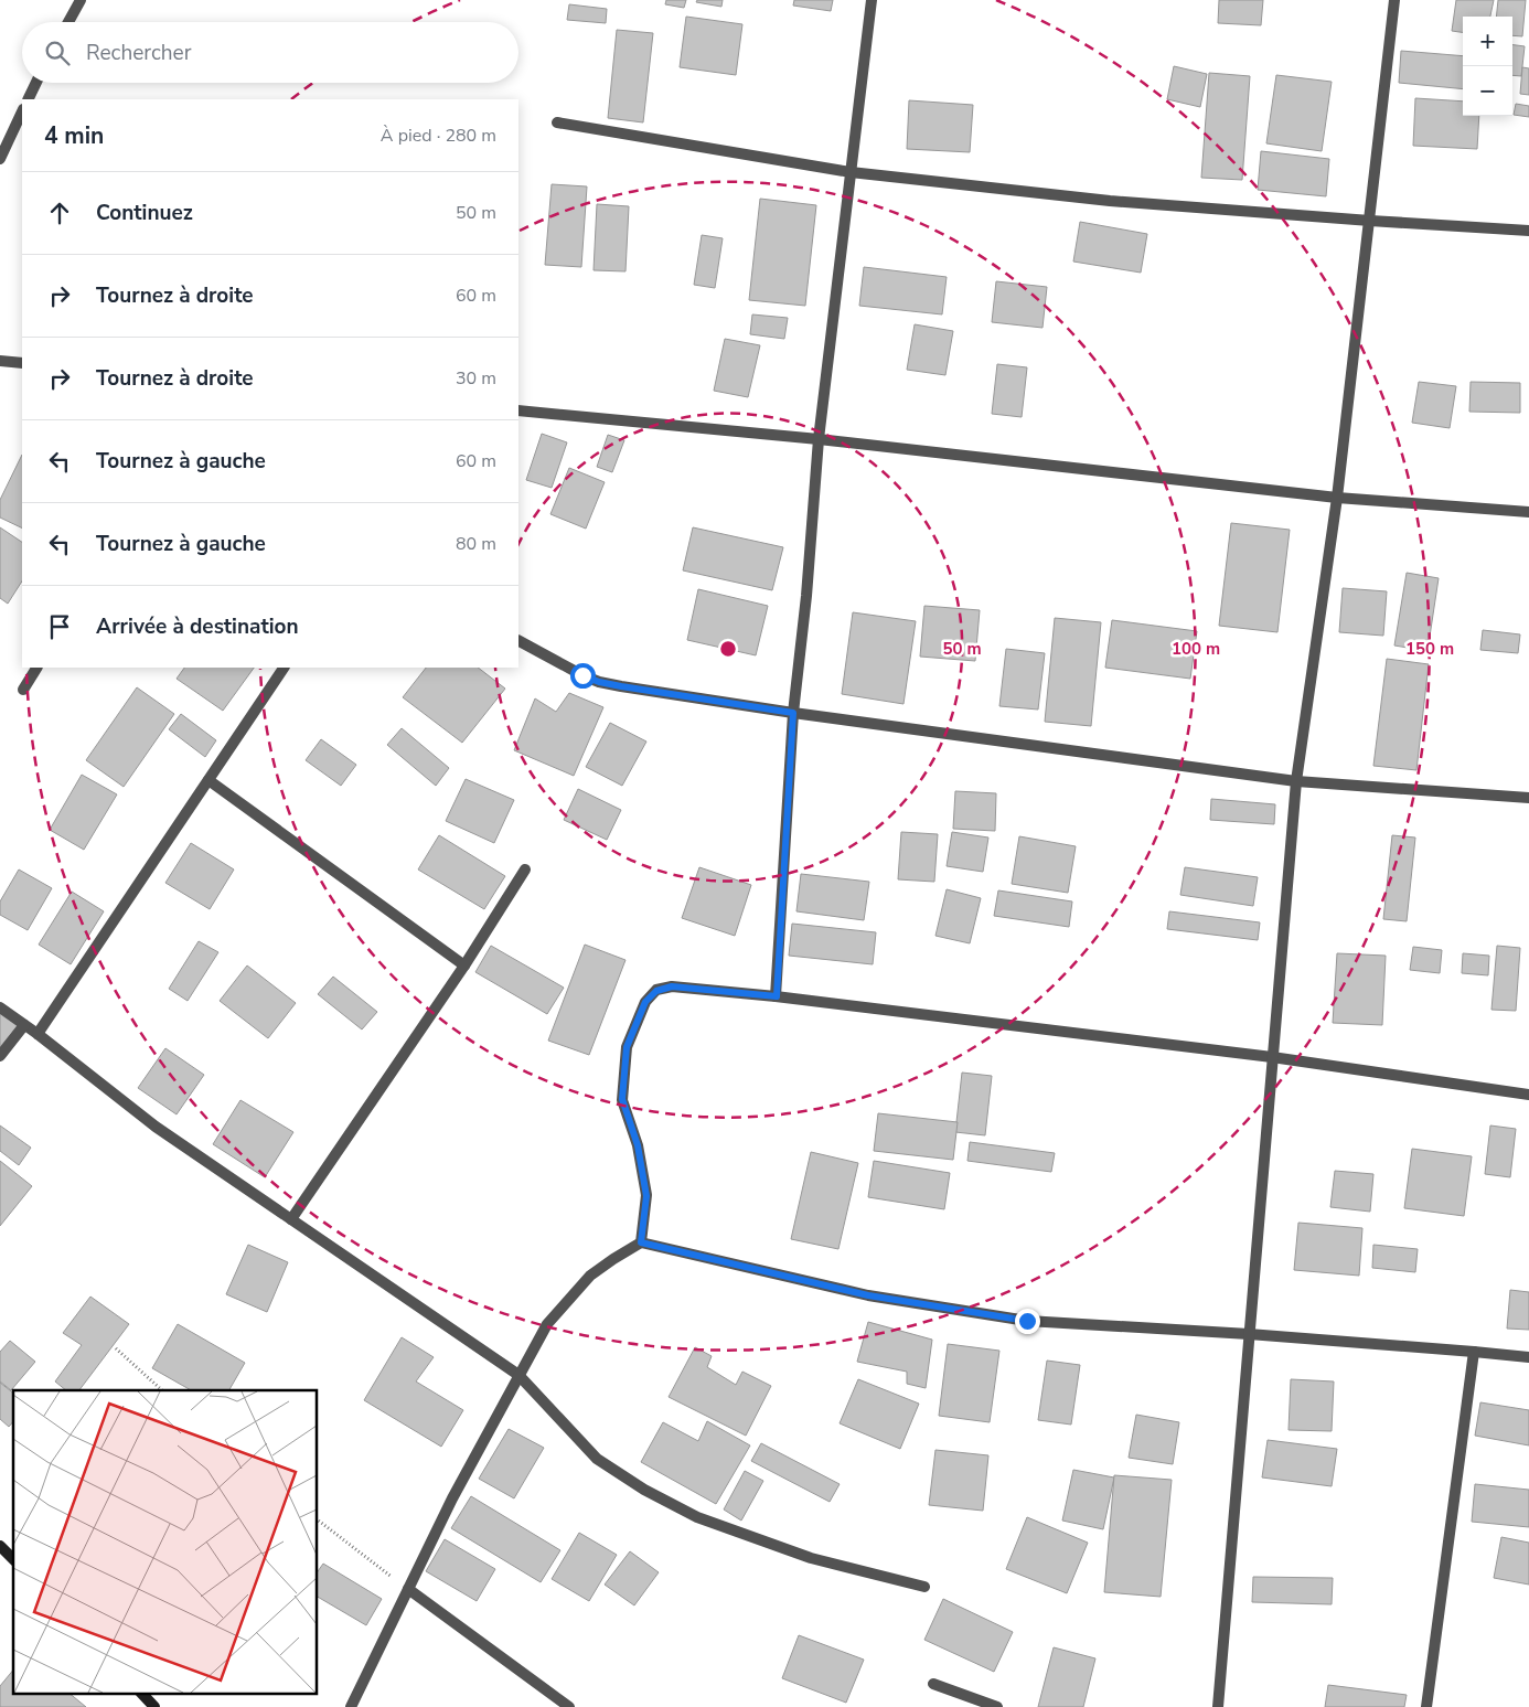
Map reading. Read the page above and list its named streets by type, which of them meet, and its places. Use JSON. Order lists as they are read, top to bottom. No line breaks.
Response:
{"page":{"map_buttons":["+","−"],"search":"Rechercher","heading":["4 min","À pied · 280 m"],"list":[["Continuez","50 m"],["Tournez à droite","60 m"],["Tournez à droite","30 m"],["Tournez à gauche","60 m"],["Tournez à gauche","80 m"],"Arrivée à destination"]},"rings":["50 m","100 m","150 m"]}
